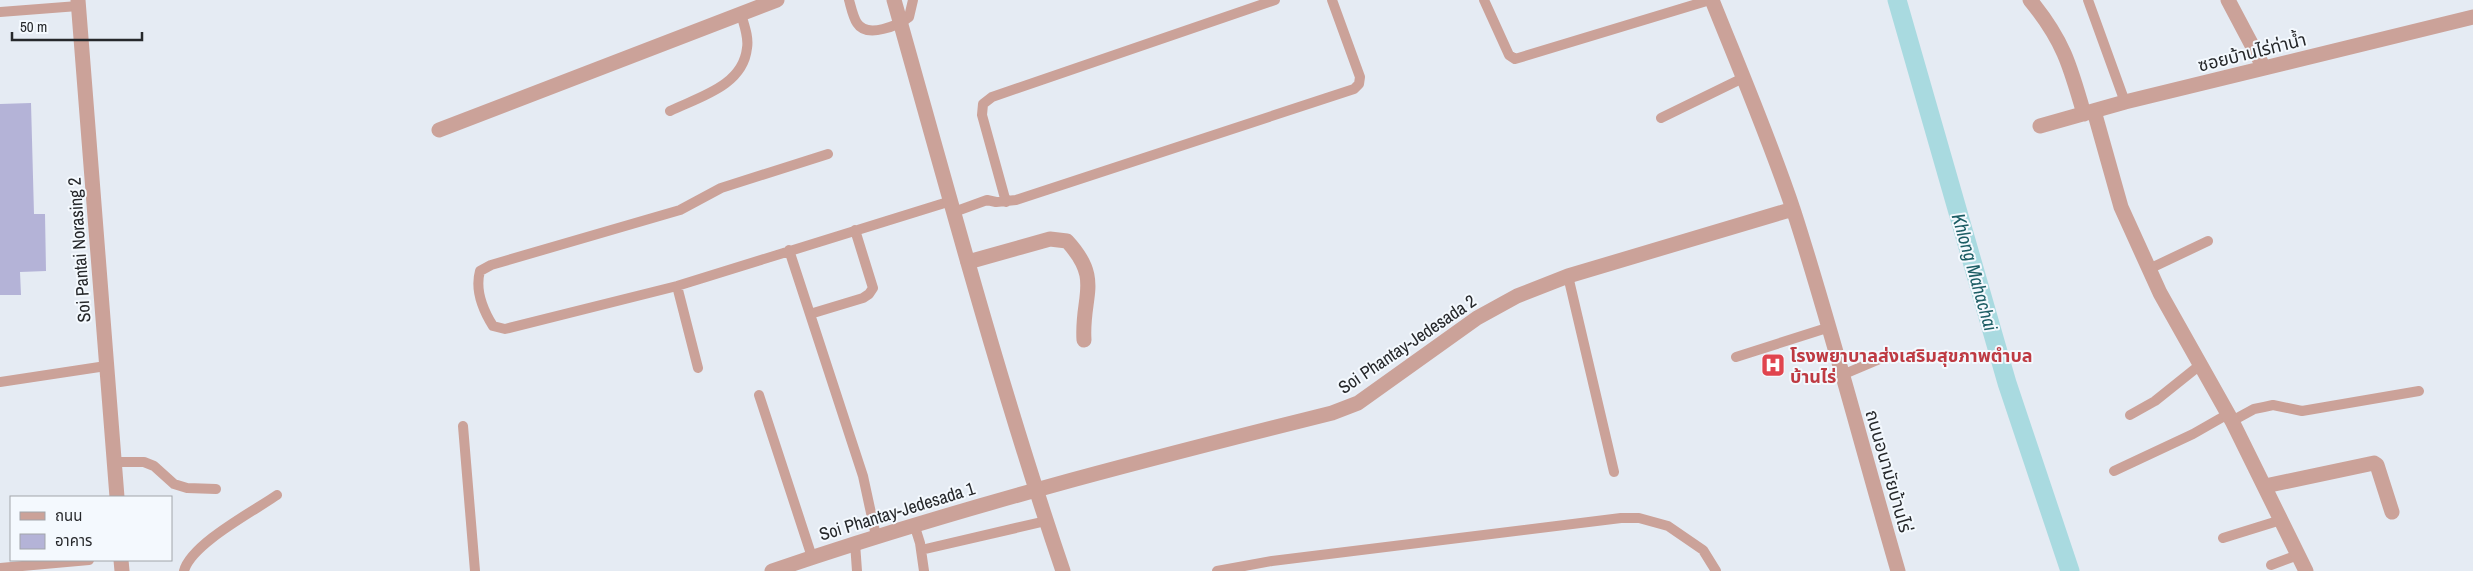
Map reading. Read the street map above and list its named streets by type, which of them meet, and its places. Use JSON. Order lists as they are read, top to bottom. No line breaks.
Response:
{"streets":{"street":["ซอยบ้านไร่ท่าน้ำ","Soi Pantai Norasing 2","Soi Phantay-Jedesada 2","ถนนอนามัยบ้านไร่","Soi Phantay-Jedesada 1"]},"crossings":[["Soi Phantay-Jedesada 2","ถนนอนามัยบ้านไร่"],["Soi Phantay-Jedesada 2","Soi Phantay-Jedesada 1"]],"water":["Khlong Mahachai"],"places":{"hospital":["โรงพยาบาลส่งเสริมสุขภาพตำบล บ้านไร่"]},"legend":["ถนน","อาคาร"],"scale_bar":"50 m"}
